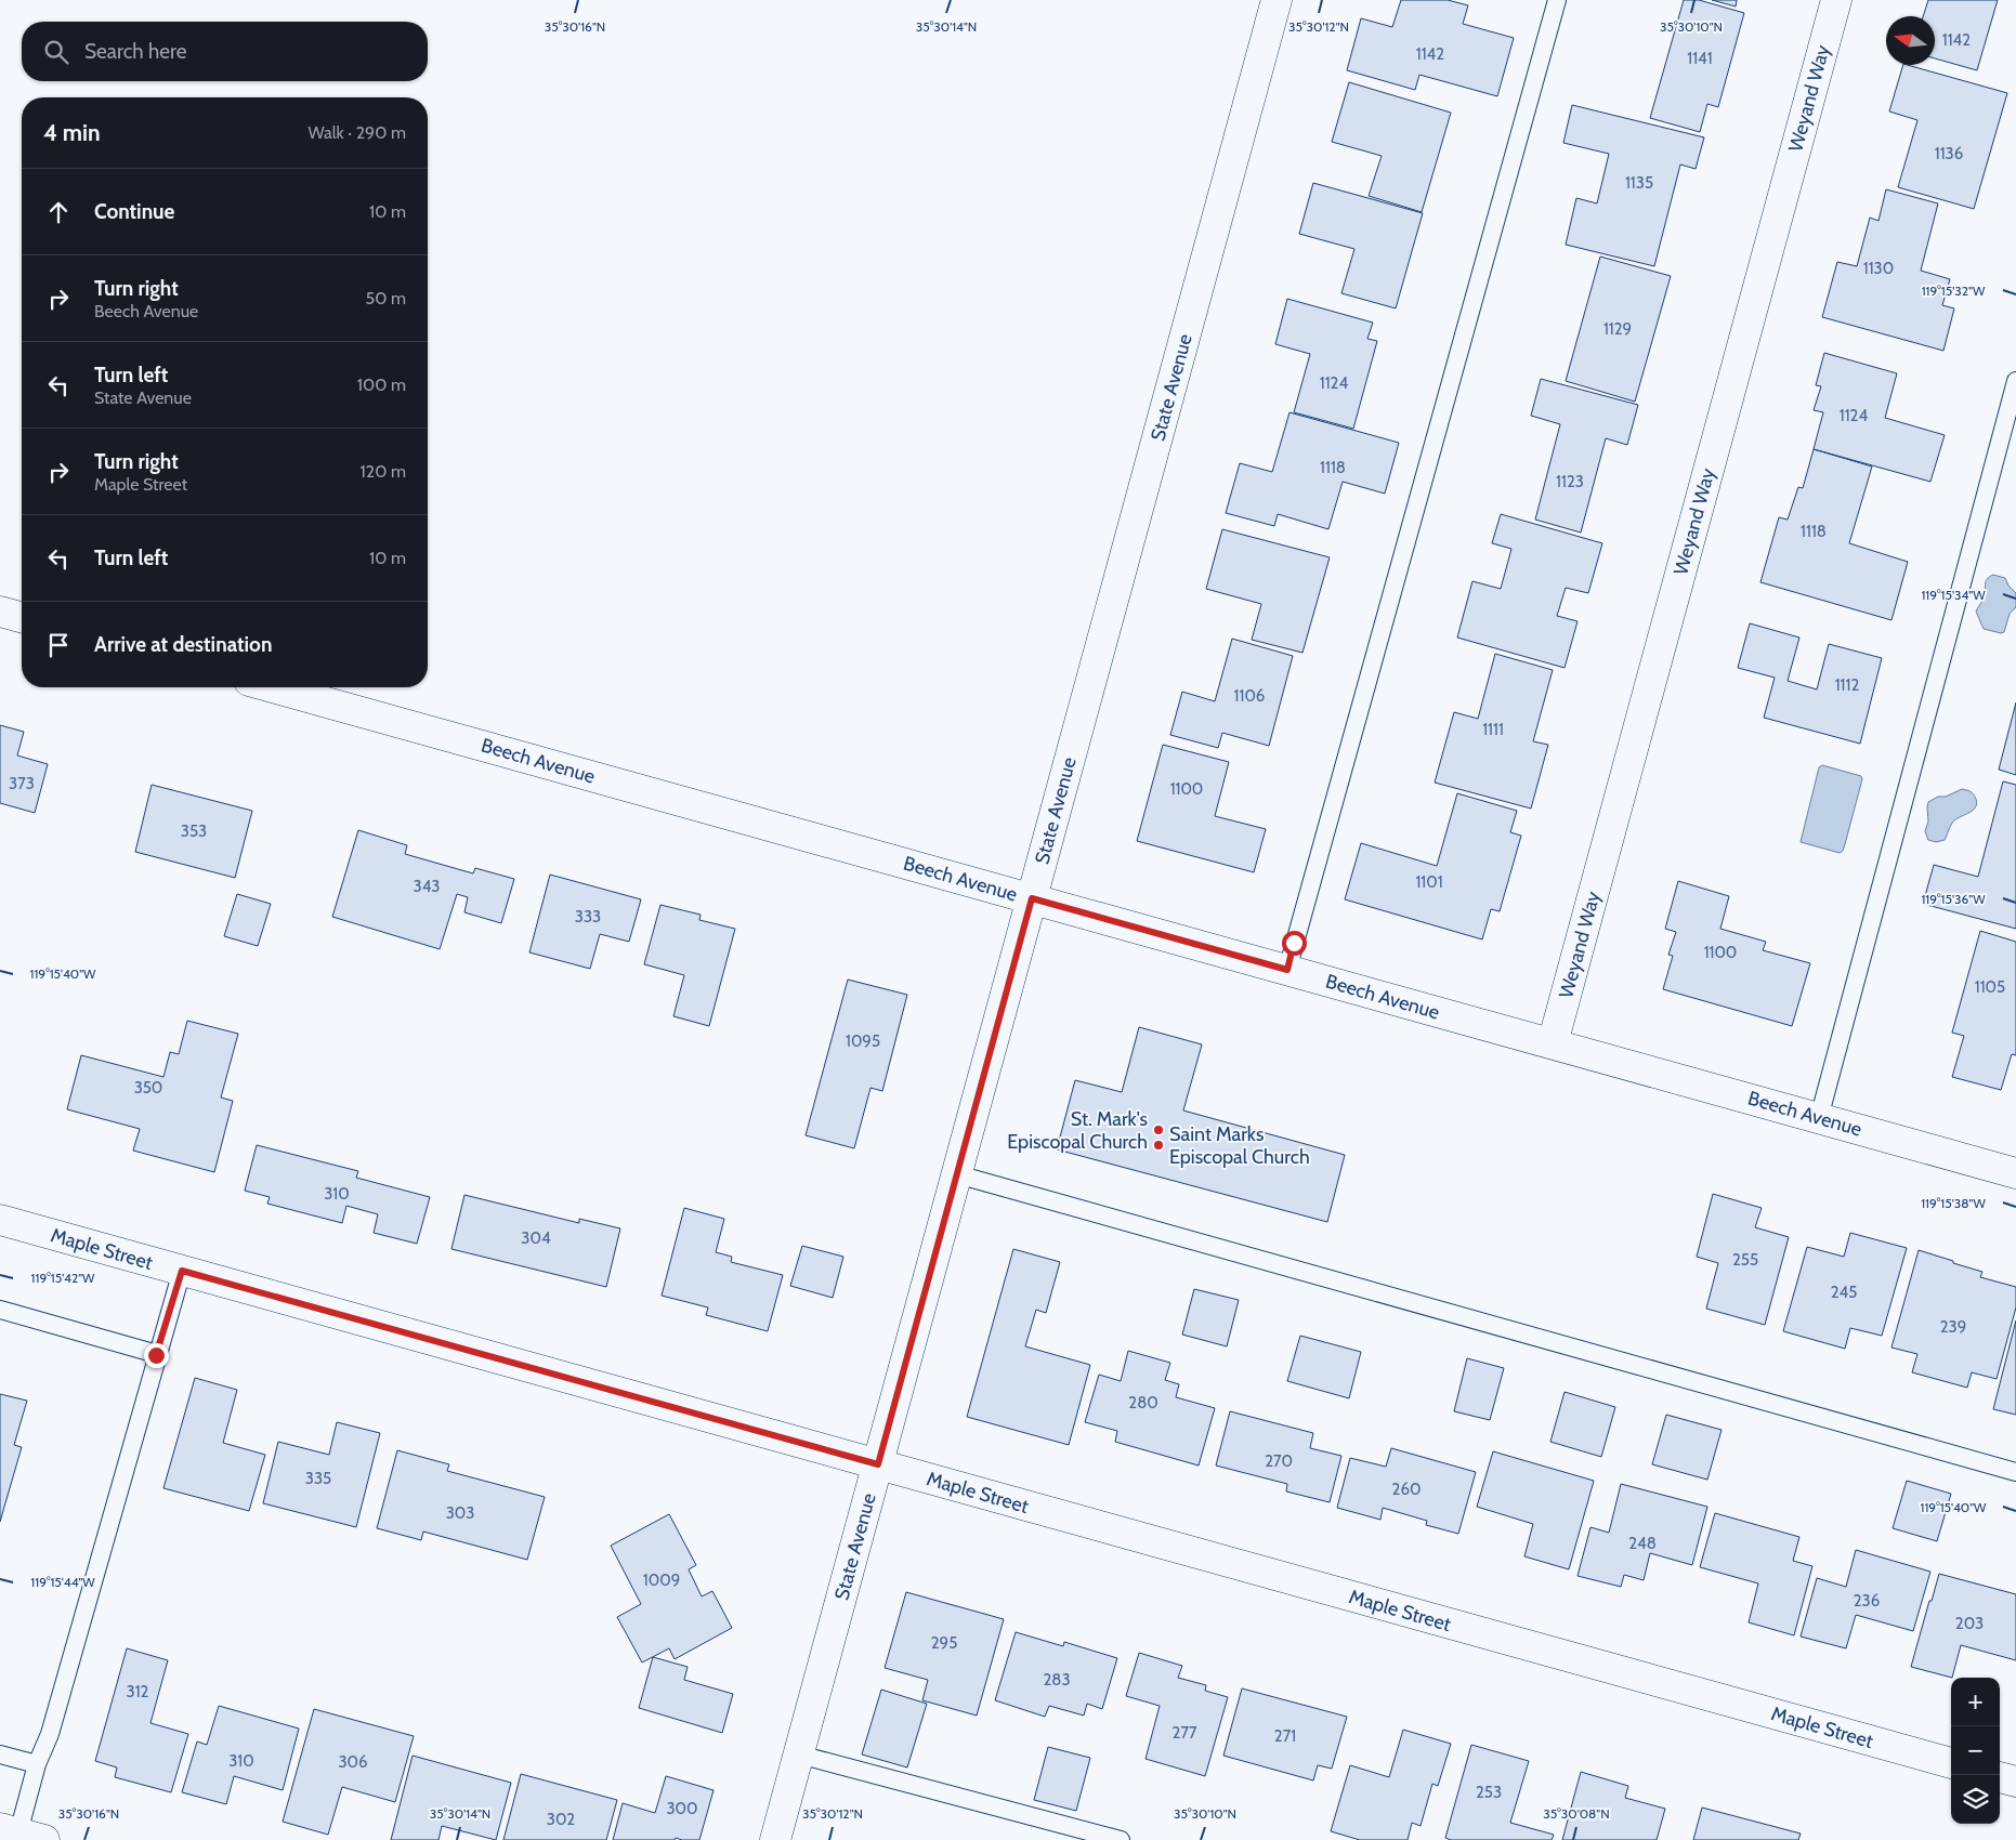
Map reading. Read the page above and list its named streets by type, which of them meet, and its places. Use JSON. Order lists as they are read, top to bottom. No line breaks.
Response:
{"streets":{"street":["Weyand Way","State Avenue","Beech Avenue","Maple Street"]},"crossings":[["Weyand Way","Beech Avenue"],["State Avenue","Beech Avenue"],["State Avenue","Maple Street"]],"places":["St. Mark's Episcopal Church","Saint Marks Episcopal Church"],"house_numbers":["1142","1142","1141","1136","1135","1130","1129","1124","1124","1118","1123","1118","1112","1106","1111","373","1100","353","1101","343","333","1100","1105","1095","350","310","304","255","245","239","280","270","335","260","303","248","1009","236","203","295","283","312","277","271","310","306","253","300","302"],"north":"left","page":{"search":"Search here","heading":["4 min","Walk · 290 m"],"list":[["Continue","10 m"],["Turn right","Beech Avenue","50 m"],["Turn left","State Avenue","100 m"],["Turn right","Maple Street","120 m"],["Turn left","10 m"],"Arrive at destination"],"map_buttons":["+","−"]},"coordinates":["35°30'16\"N","35°30'14\"N","35°30'12\"N","35°30'10\"N","119°15'32\"W","119°15'34\"W","119°15'36\"W","119°15'40\"W","119°15'38\"W","119°15'42\"W","119°15'44\"W","35°30'08\"N"]}
